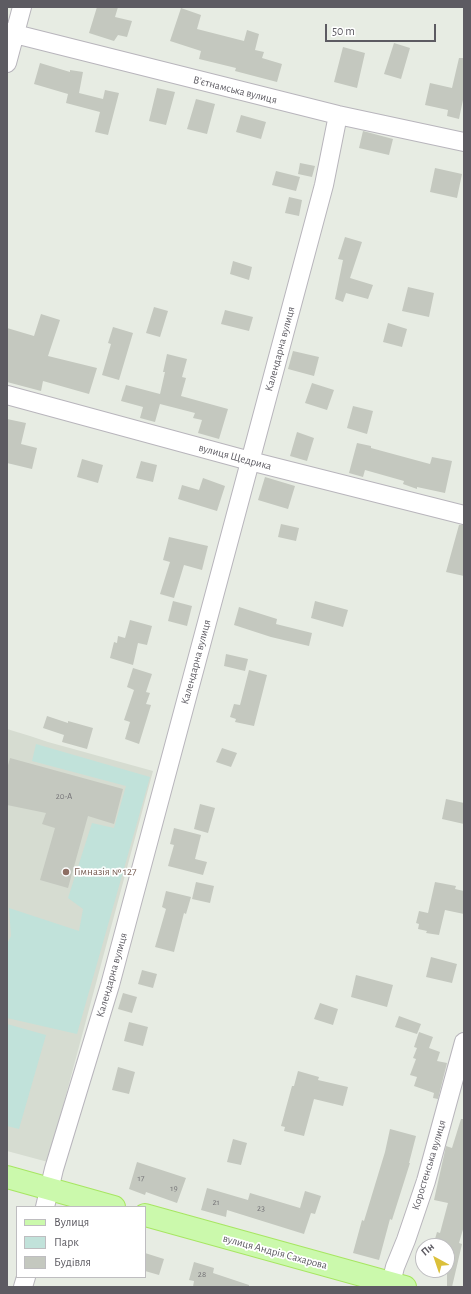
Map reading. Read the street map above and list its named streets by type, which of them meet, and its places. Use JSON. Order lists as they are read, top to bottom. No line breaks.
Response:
{"streets":{"main road":["вулиця Андрія Сахарова"],"street":["Вʼєтнамська вулиця","Календарна вулиця","вулиця Щедрика","Коростенська вулиця"]},"crossings":[["Вʼєтнамська вулиця","Календарна вулиця"],["Календарна вулиця","вулиця Щедрика"],["Коростенська вулиця","вулиця Андрія Сахарова"]],"places":["Гімназія № 127"],"house_numbers":["20-А","17","19","21","23","28"],"legend":["Вулиця","Парк","Будівля"],"scale_bar":"50 m","north":"top left"}
